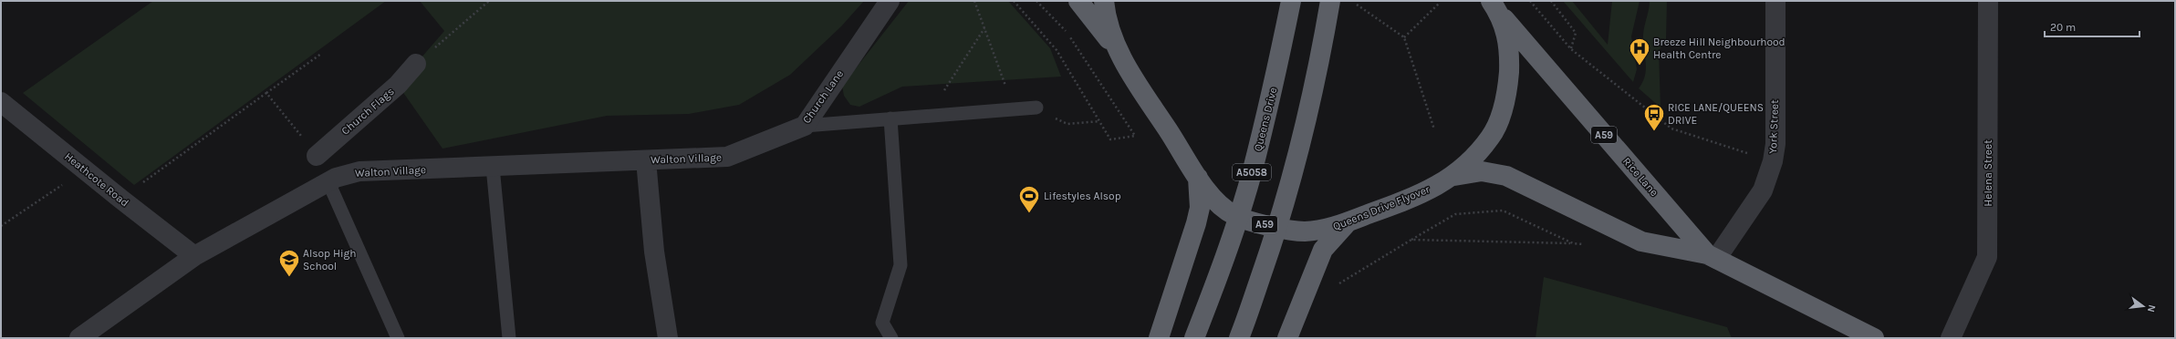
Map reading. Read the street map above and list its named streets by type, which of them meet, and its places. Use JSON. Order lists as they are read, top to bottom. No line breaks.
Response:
{"streets":{"highway":["Queens Drive","A59","A5058","Rice Lane","Queens Drive Flyover"],"street":["Church Lane","Church Flags","York Street","Walton Village","Helena Street","Heathcote Road"]},"crossings":[["Church Lane","Walton Village"],["York Street","Rice Lane"],["A59","Queens Drive Flyover"],["Walton Village","Heathcote Road"],["Rice Lane","Queens Drive Flyover"]],"places":{"hospital":["Breeze Hill Neighbourhood Health Centre"],"bus stop":["RICE LANE/QUEENS DRIVE"],"sports":["Lifestyles Alsop"],"school or university":["Alsop High School"]},"scale_bar":"20 m","north":"right"}
